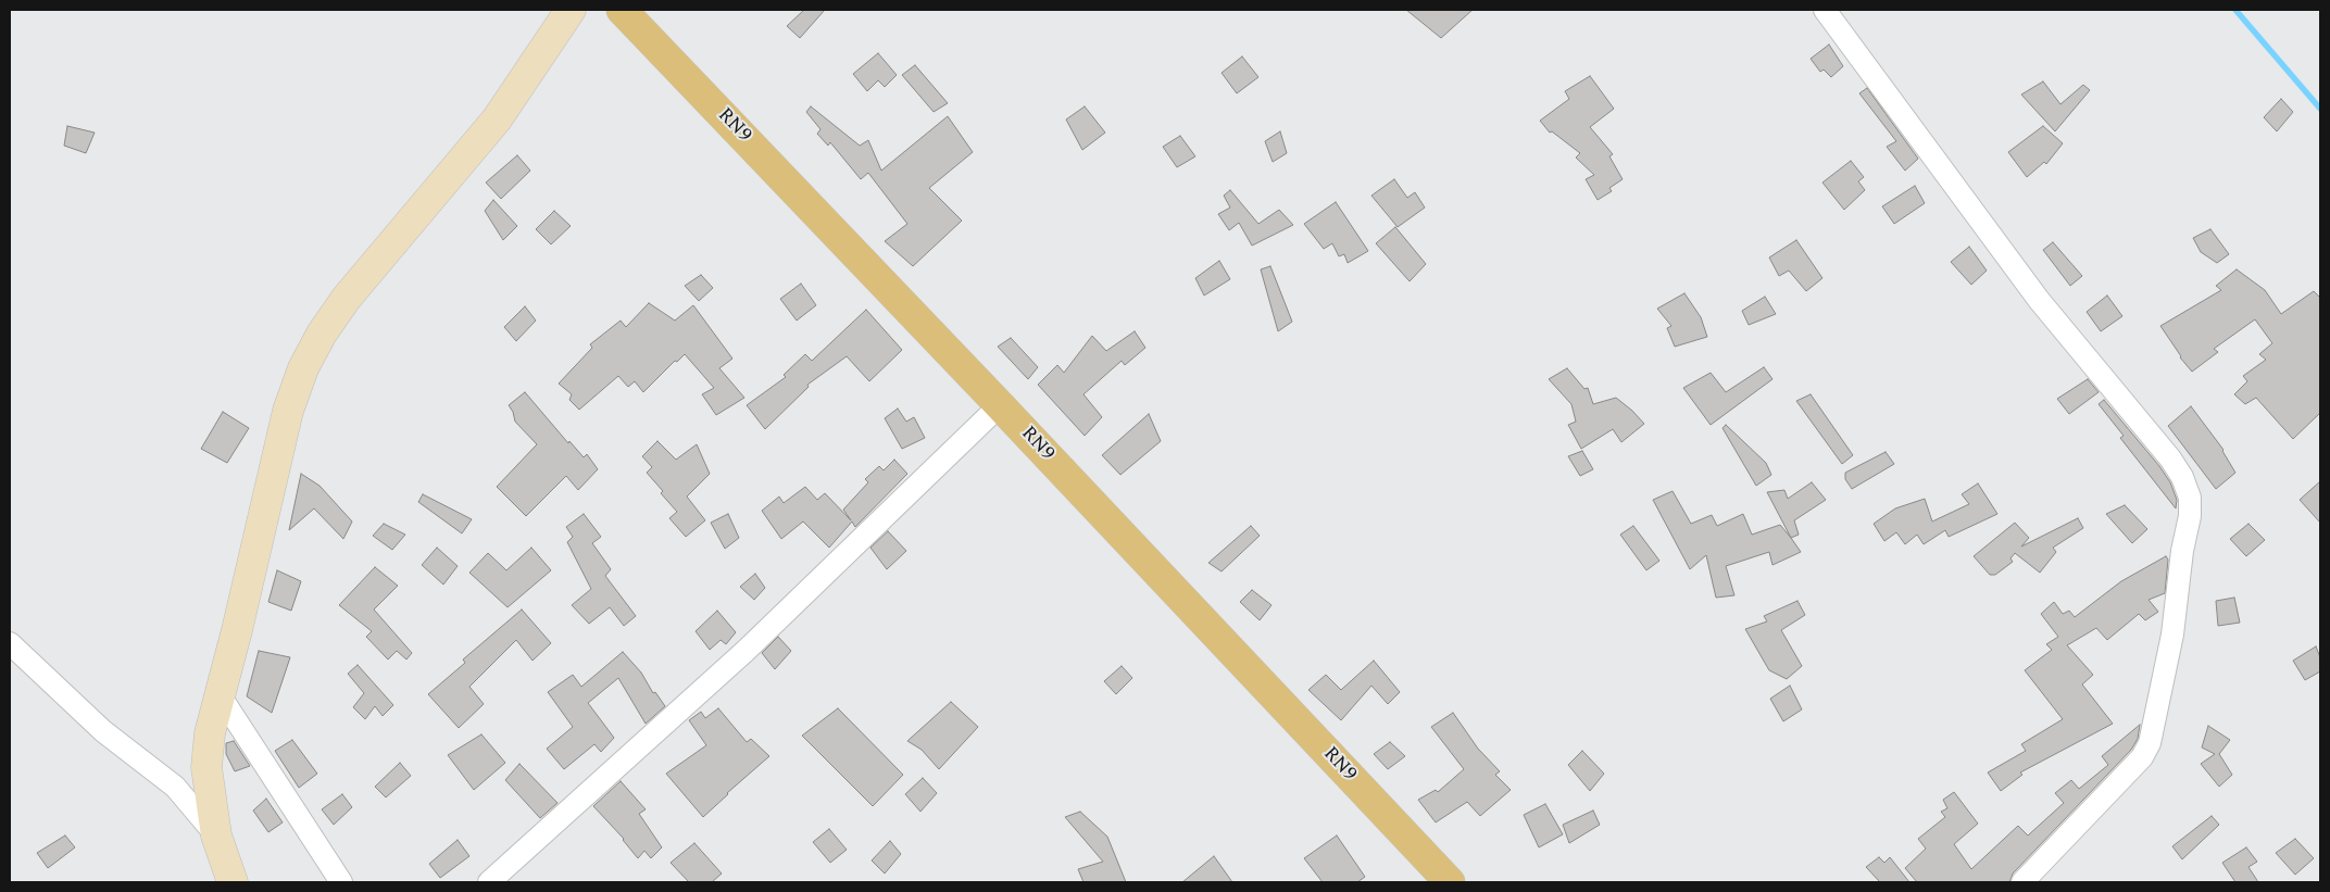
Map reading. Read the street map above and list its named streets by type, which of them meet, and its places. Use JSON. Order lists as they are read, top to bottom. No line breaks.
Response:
{"streets":{"main road":["RN9"]}}
